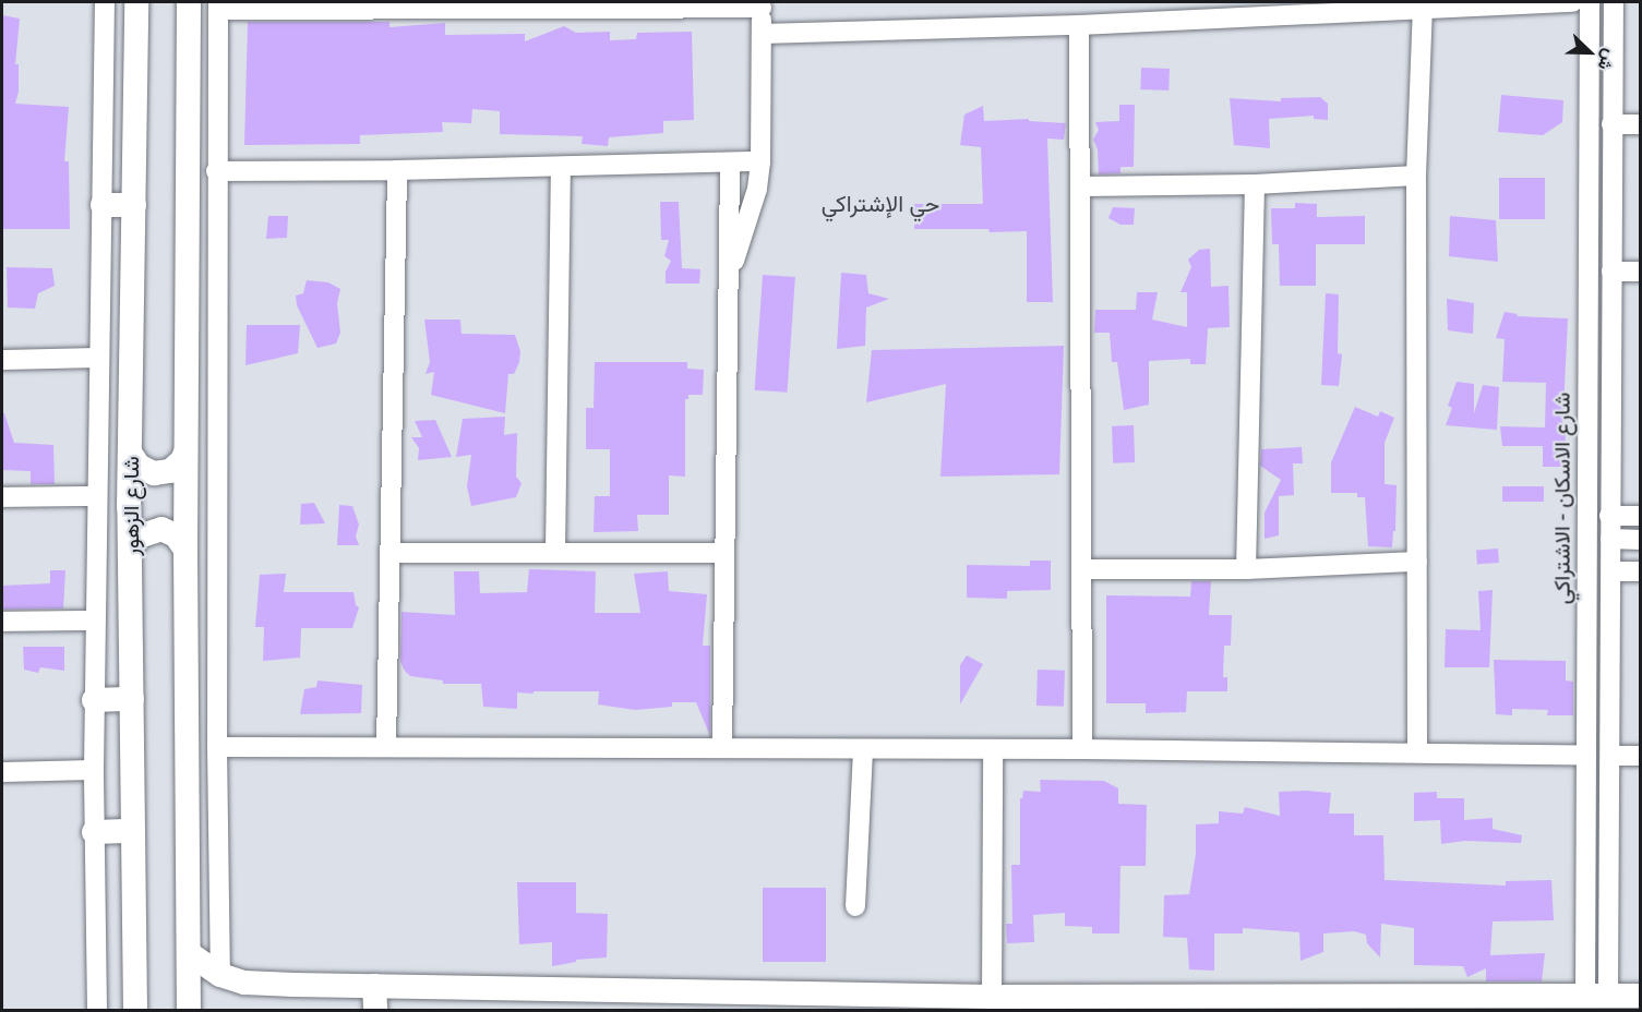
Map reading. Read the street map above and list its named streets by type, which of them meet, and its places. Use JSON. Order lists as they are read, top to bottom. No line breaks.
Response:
{"streets":{"main road":["شارع الزهور"],"street":["شارع الاسكان - الاشتراكي"]},"districts":["حي الإشتراكي"],"north":"bottom right"}
